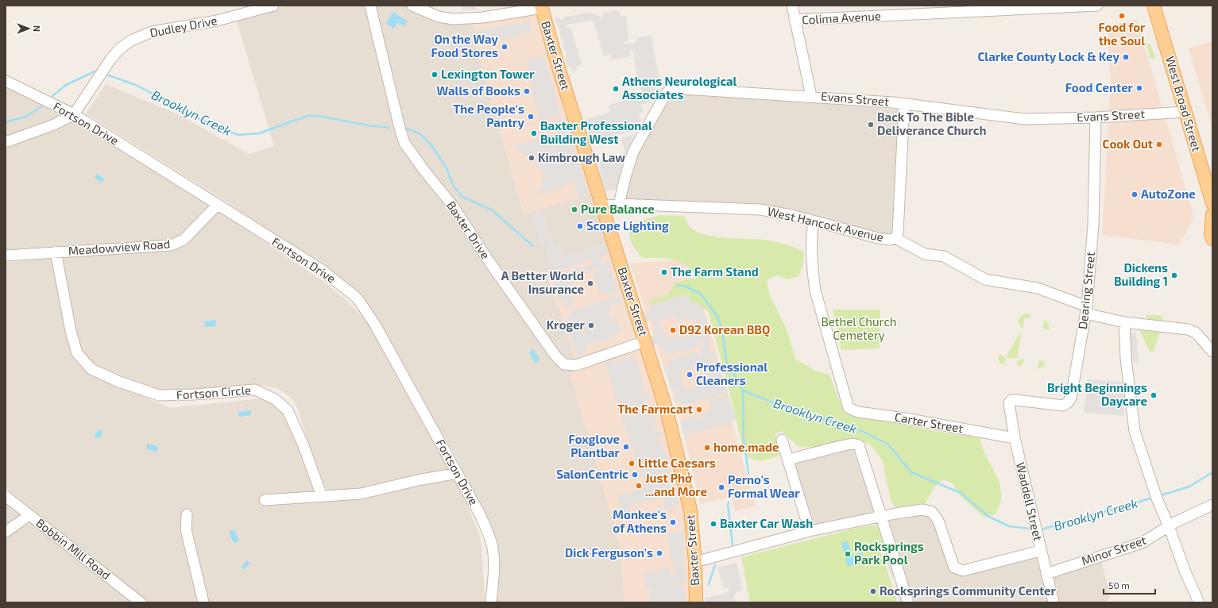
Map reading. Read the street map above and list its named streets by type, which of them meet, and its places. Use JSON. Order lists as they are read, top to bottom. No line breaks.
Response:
{"streets":{"main road":["Baxter Street","West Broad Street"],"street":["Colima Avenue","Dudley Drive","Evans Street","Fortson Drive","West Hancock Avenue","Baxter Drive","Meadowview Road","Dearing Street","Fortson Circle","Carter Street","Waddell Street","Bobbin Mill Road","Minor Street"]},"crossings":[["Dudley Drive","Fortson Drive"],["Baxter Street","West Hancock Avenue"],["Baxter Street","Baxter Drive"],["Evans Street","West Broad Street"],["Evans Street","West Hancock Avenue"],["Evans Street","Dearing Street"],["Fortson Drive","Meadowview Road"],["West Hancock Avenue","Carter Street"],["Meadowview Road","Fortson Circle"],["Dearing Street","Waddell Street"],["Carter Street","Waddell Street"],["Waddell Street","Minor Street"]],"water":["Brooklyn Creek"],"parks":["Bethel Church Cemetery"],"places":["Food for the Soul","On the Way Food Stores","Clarke County Lock & Key","Lexington Tower","Food Center","Athens Neurological Associates","Walls of Books","The People's Pantry","Back To The Bible Deliverance Church","Baxter Professional Building West","Cook Out","Kimbrough Law","AutoZone","Pure Balance","Scope Lighting","The Farm Stand","Dickens Building 1","A Better World Insurance","Kroger","D92 Korean BBQ","Professional Cleaners","Bright Beginnings Daycare","The Farmcart","Foxglove Plantbar","home.made","Little Caesars","SalonCentric","Just Phở ...and More","Perno's Formal Wear","Monkee's of Athens","Baxter Car Wash","Dick Ferguson's","Rocksprings Park Pool","Rocksprings Community Center"],"scale_bar":"50 m","north":"right"}
